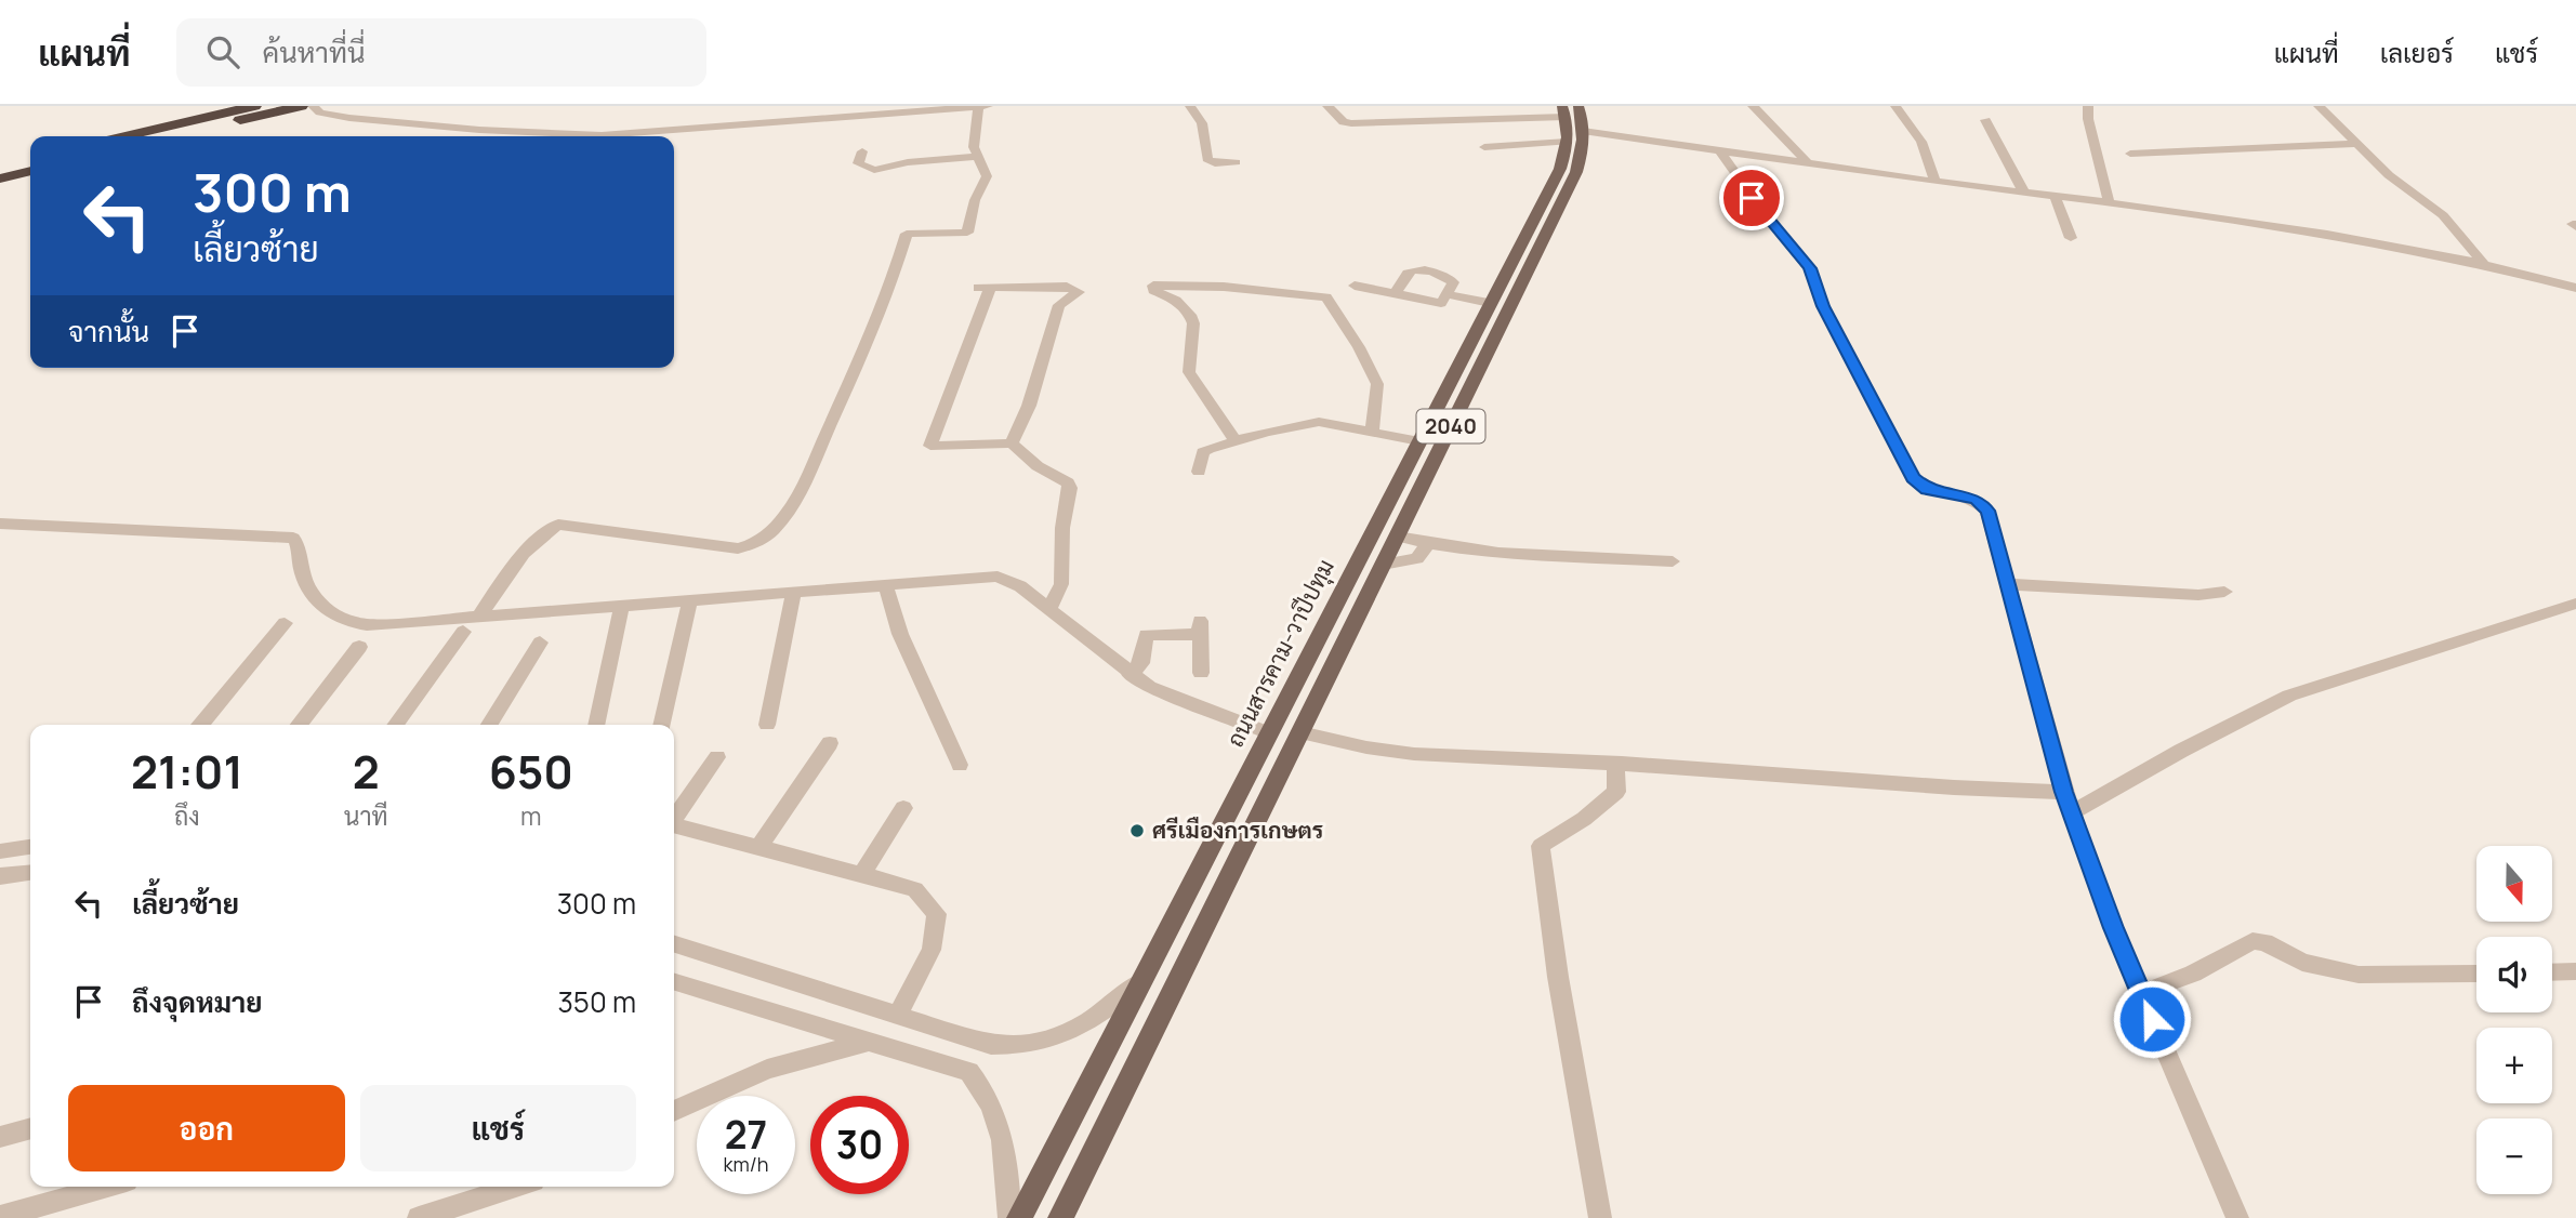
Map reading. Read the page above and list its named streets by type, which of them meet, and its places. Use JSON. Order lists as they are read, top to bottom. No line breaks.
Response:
{"streets":{"main road":["2040","ถนนสารคาม-วาปีปทุม"]},"crossings":[["2040","ถนนสารคาม-วาปีปทุม"]],"places":["ศรีเมืองการเกษตร"],"north":"bottom","page":{"header":"แผนที่","search":"ค้นหาที่นี่","nav":["แผนที่","เลเยอร์","แชร์"],"turn":["300 m","เลี้ยวซ้าย"],"then":"จากนั้น","eta":["21:01","ถึง","2","นาที","650","m"],"map_buttons":["+","−"],"list":[{"name":"เลี้ยวซ้าย","value":"300 m"},{"name":"ถึงจุดหมาย","value":"350 m"}],"buttons":["ออก","แชร์"],"speed":"27 km/h","limit":"30"}}
